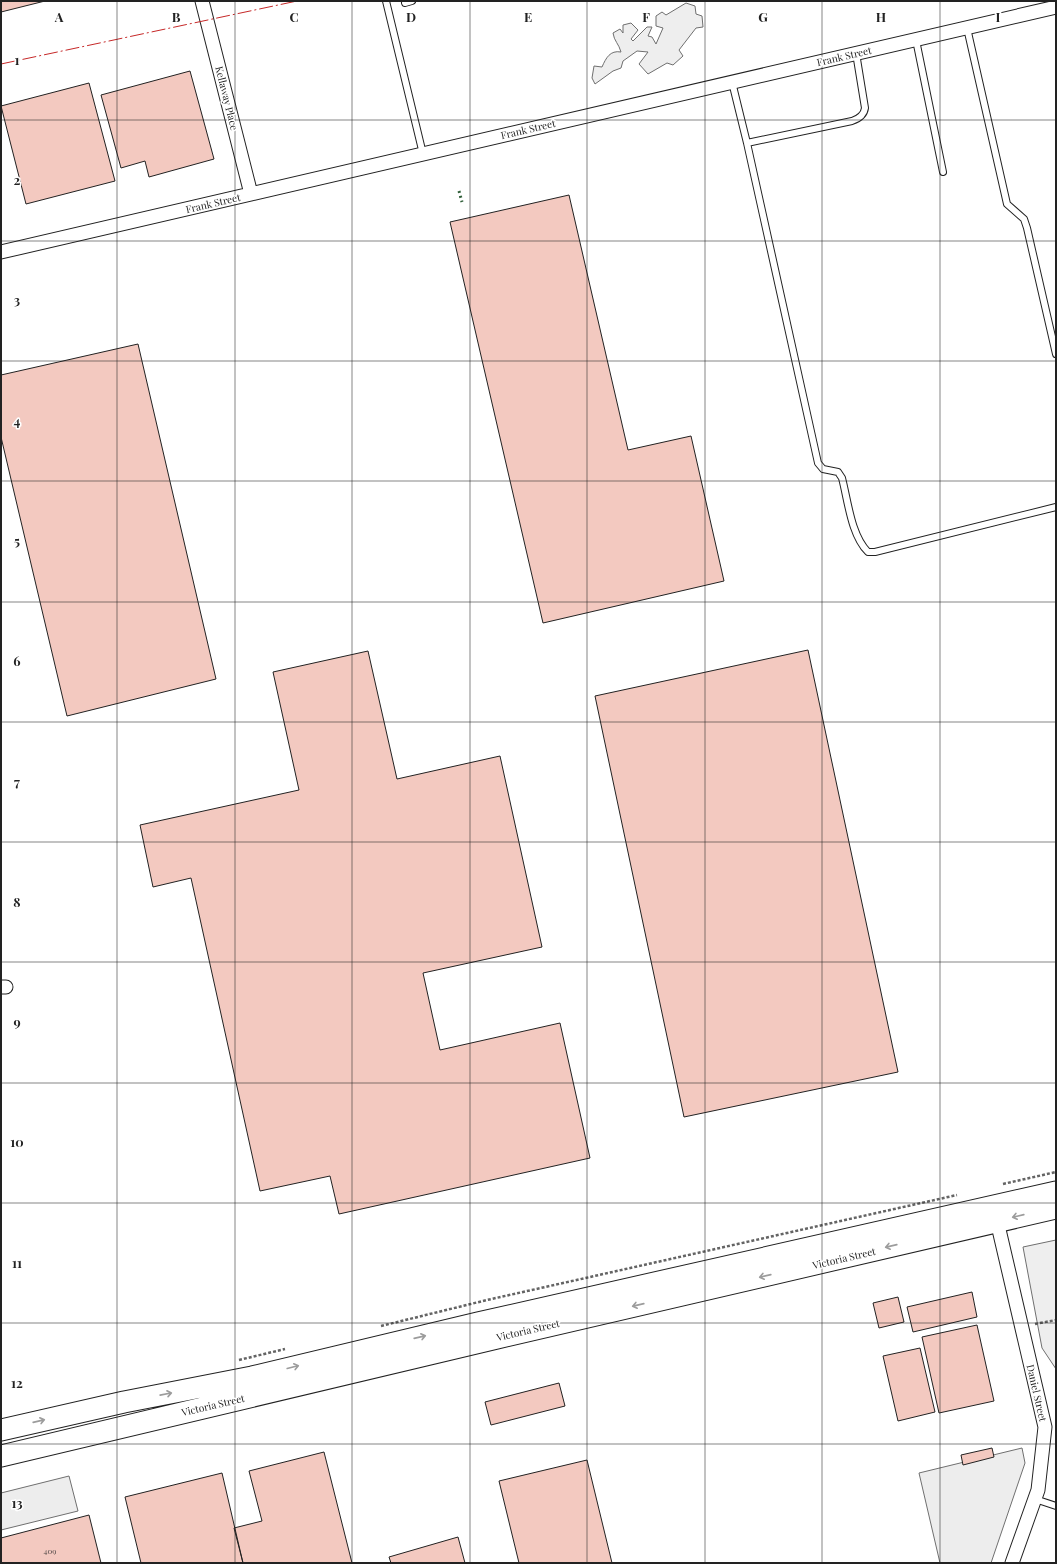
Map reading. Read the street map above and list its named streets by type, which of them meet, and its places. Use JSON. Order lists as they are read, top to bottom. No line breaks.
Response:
{"streets":{"main road":["Victoria Street"],"street":["Frank Street","Kellaway Place","Daniel Street"]},"crossings":[["Frank Street","Kellaway Place"],["Victoria Street","Daniel Street"]],"house_numbers":["409"],"grid":{"columns":["A","B","C","D","E","F","G","H","I"],"rows":["1","2","3","4","5","6","7","8","9","10","11","12","13"]}}
